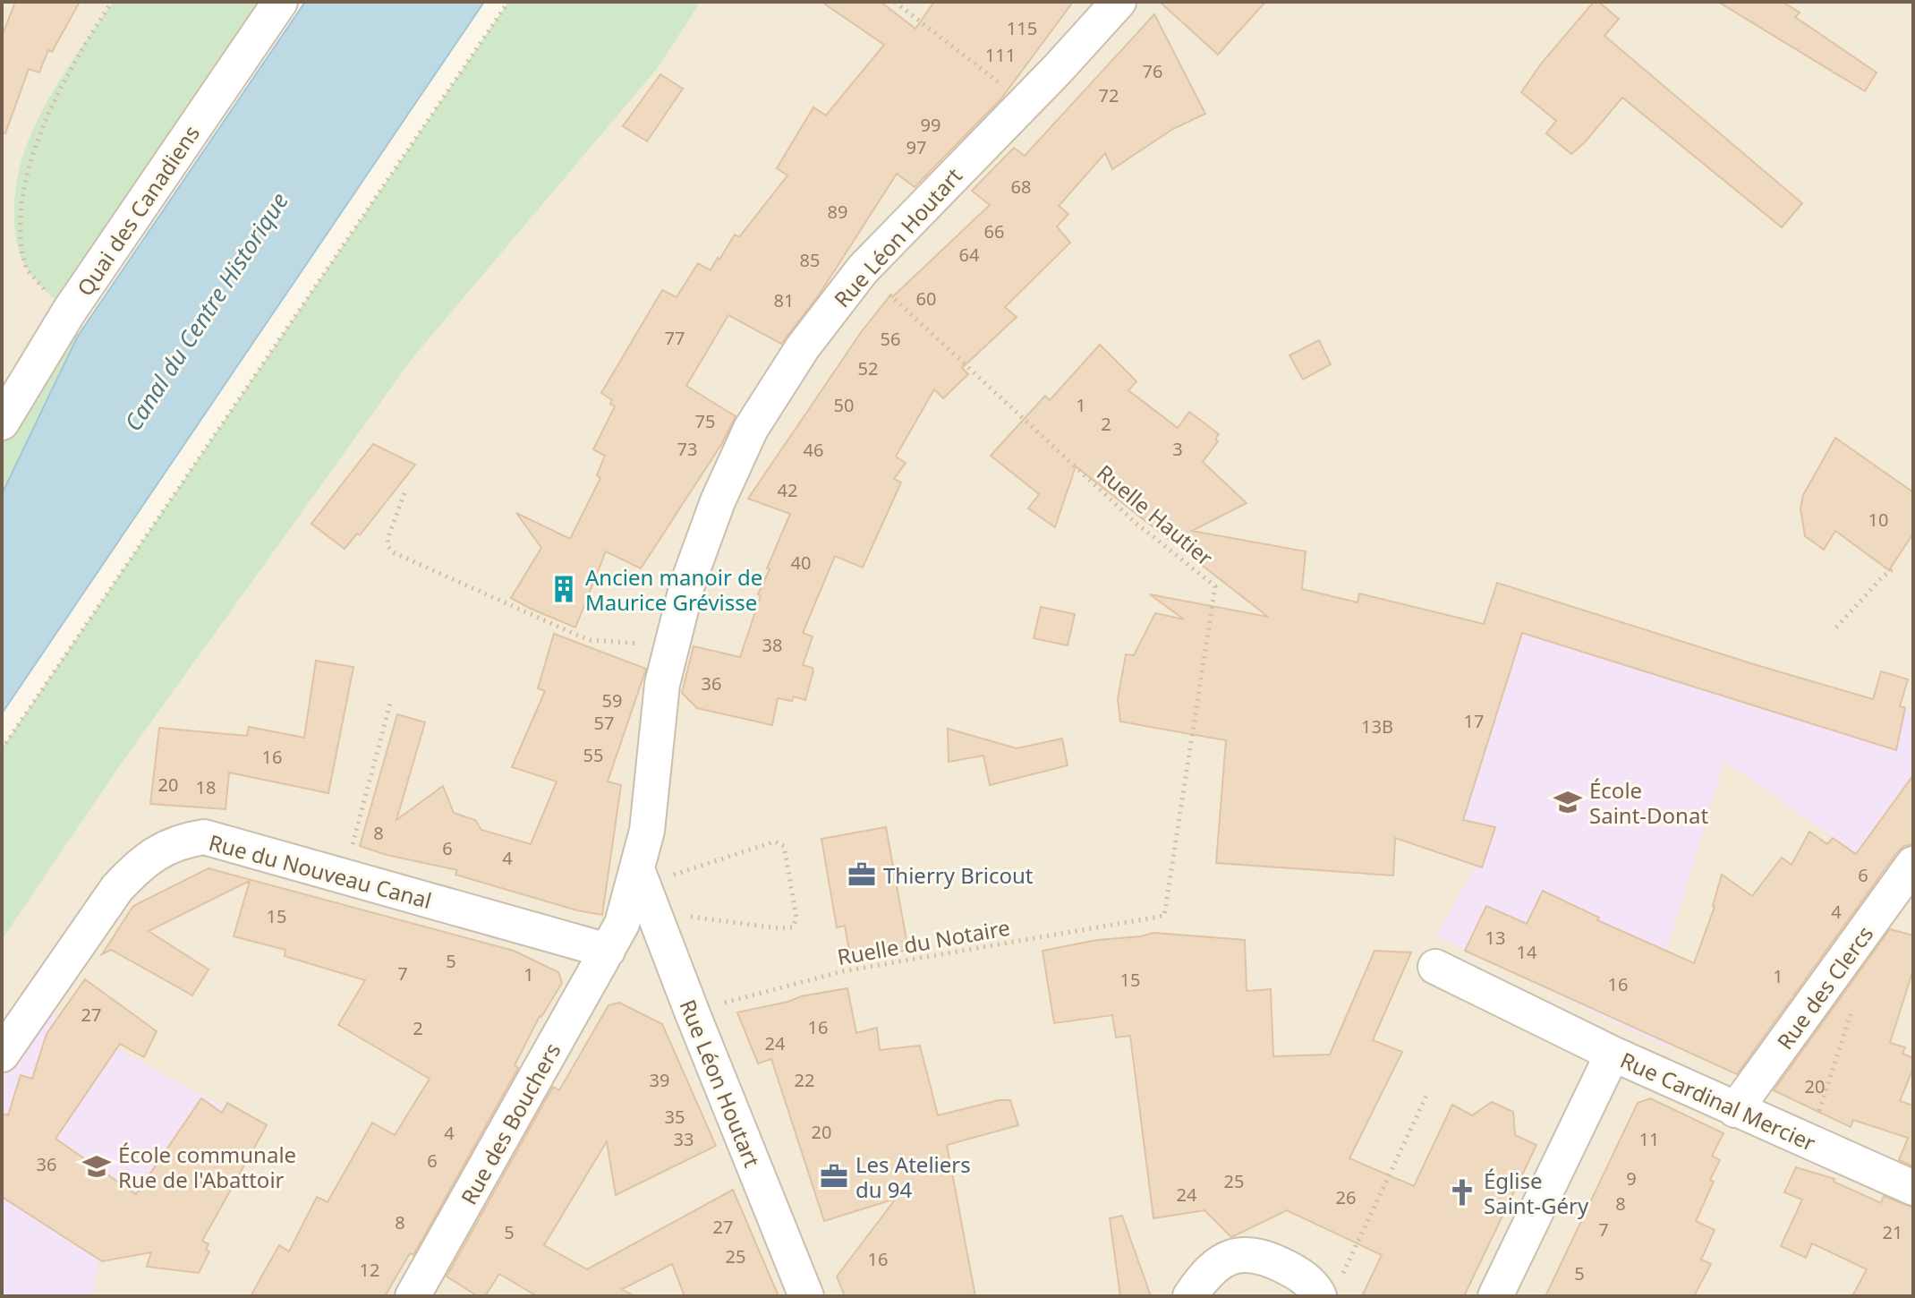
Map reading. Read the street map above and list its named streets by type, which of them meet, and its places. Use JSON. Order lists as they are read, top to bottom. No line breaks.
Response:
{"streets":{"street":["Quai des Canadiens","Rue Léon Houtart","Rue du Nouveau Canal","Rue des Clercs","Rue Cardinal Mercier","Rue des Bouchers"],"path":["Ruelle Hautier","Ruelle du Notaire"]},"crossings":[["Rue Léon Houtart","Ruelle Hautier"],["Rue Léon Houtart","Rue du Nouveau Canal"],["Rue Léon Houtart","Ruelle du Notaire"],["Rue Léon Houtart","Rue des Bouchers"],["Ruelle Hautier","Ruelle du Notaire"],["Rue du Nouveau Canal","Rue des Bouchers"],["Rue des Clercs","Rue Cardinal Mercier"]],"water":["Canal du Centre Historique"],"places":{"building":["Ancien manoir de Maurice Grévisse"],"school or university":["École Saint-Donat","École communale Rue de l'Abattoir"],"office":["Thierry Bricout","Les Ateliers du 94"],"church":["Église Saint-Géry"]},"house_numbers":["115","111","76","72","99","97","68","89","66","64","85","60","81","77","56","52","50","1","75","2","73","3","46","42","10","40","38","36","59","17","57","13B","55","16","20","18","8","6","4","6","4","15","13","14","5","7","1","1","15","16","27","16","2","24","39","22","20","35","20","4","33","11","6","36","9","25","24","26","8","8","27","7","5","21","25","16","12","5"]}
